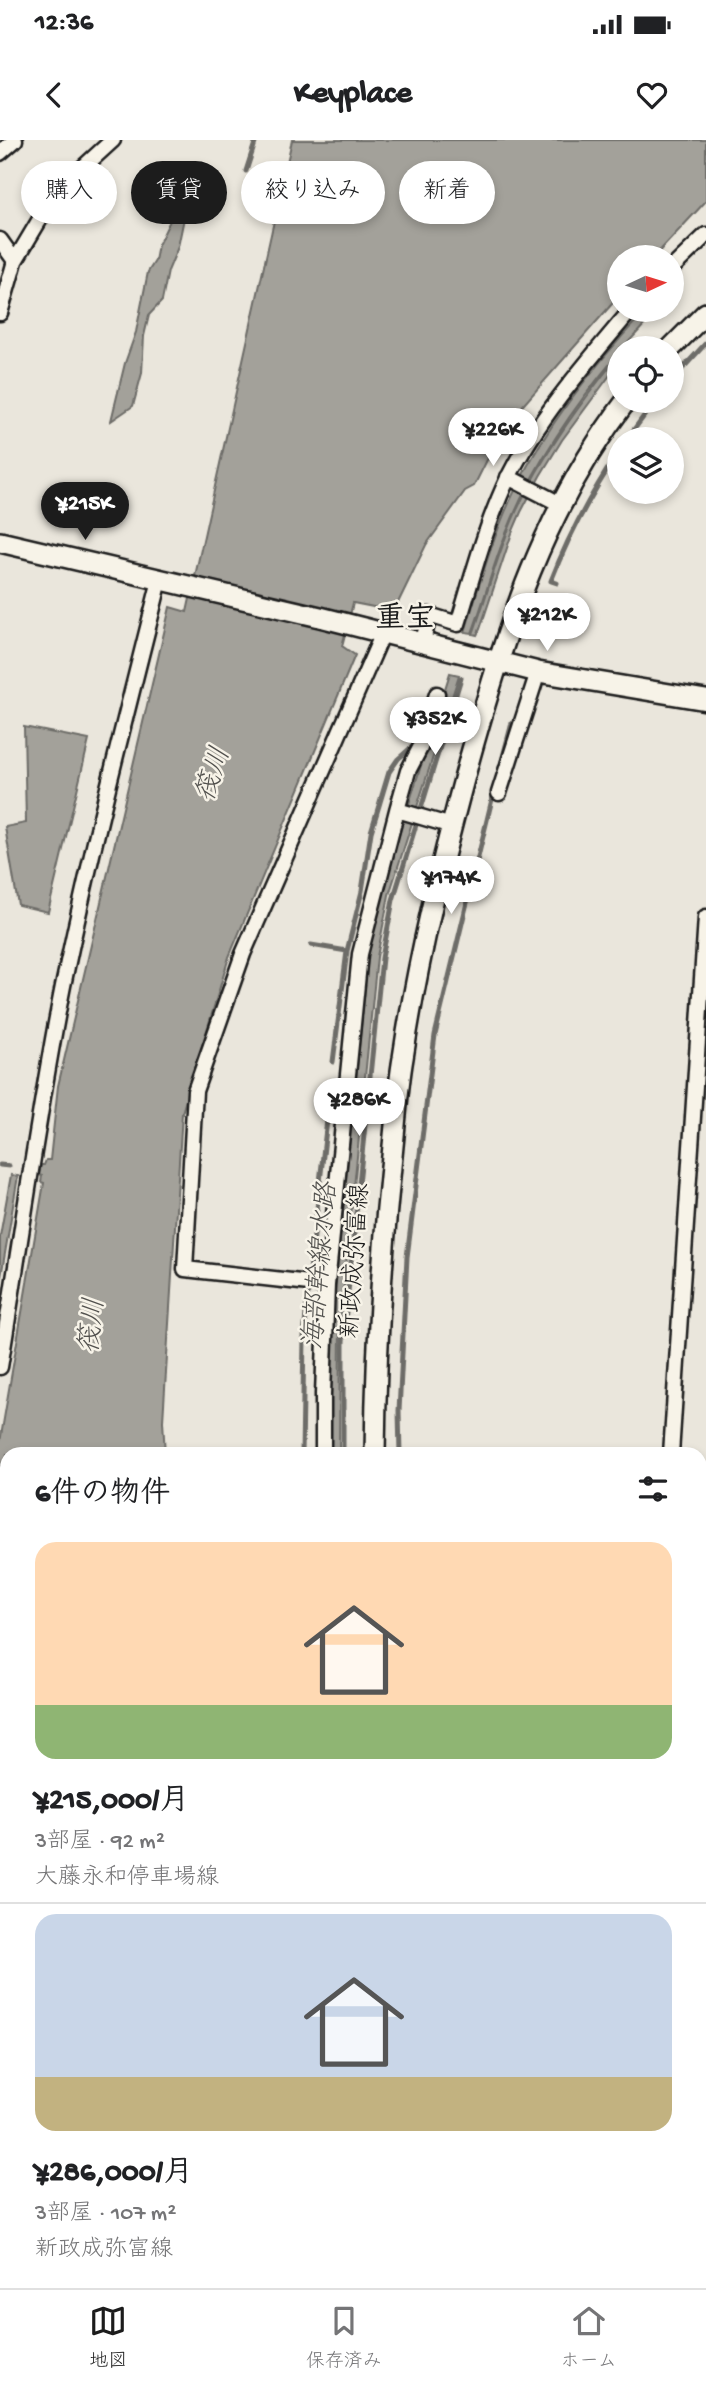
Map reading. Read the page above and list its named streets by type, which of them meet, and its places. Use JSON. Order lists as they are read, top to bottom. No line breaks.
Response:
{"streets":{"main road":["新政成弥富線"]},"districts":["重宝"],"water":["筏川","海部幹線水路"],"north":"right","page":{"status":"12:36","header":"Keyplace","chip":["購入","賃貸","絞り込み","新着"],"price":["¥226K","¥215K","¥212K","¥352K","¥174K","¥286K"],"heading":"6件の物件","list":[{"name":"¥215,000/月","note":"3部屋 · 92 m² · 大藤永和停車場線"},{"name":"¥286,000/月","note":"3部屋 · 107 m² · 新政成弥富線"}],"tabs":["地図","保存済み","ホーム"]}}
